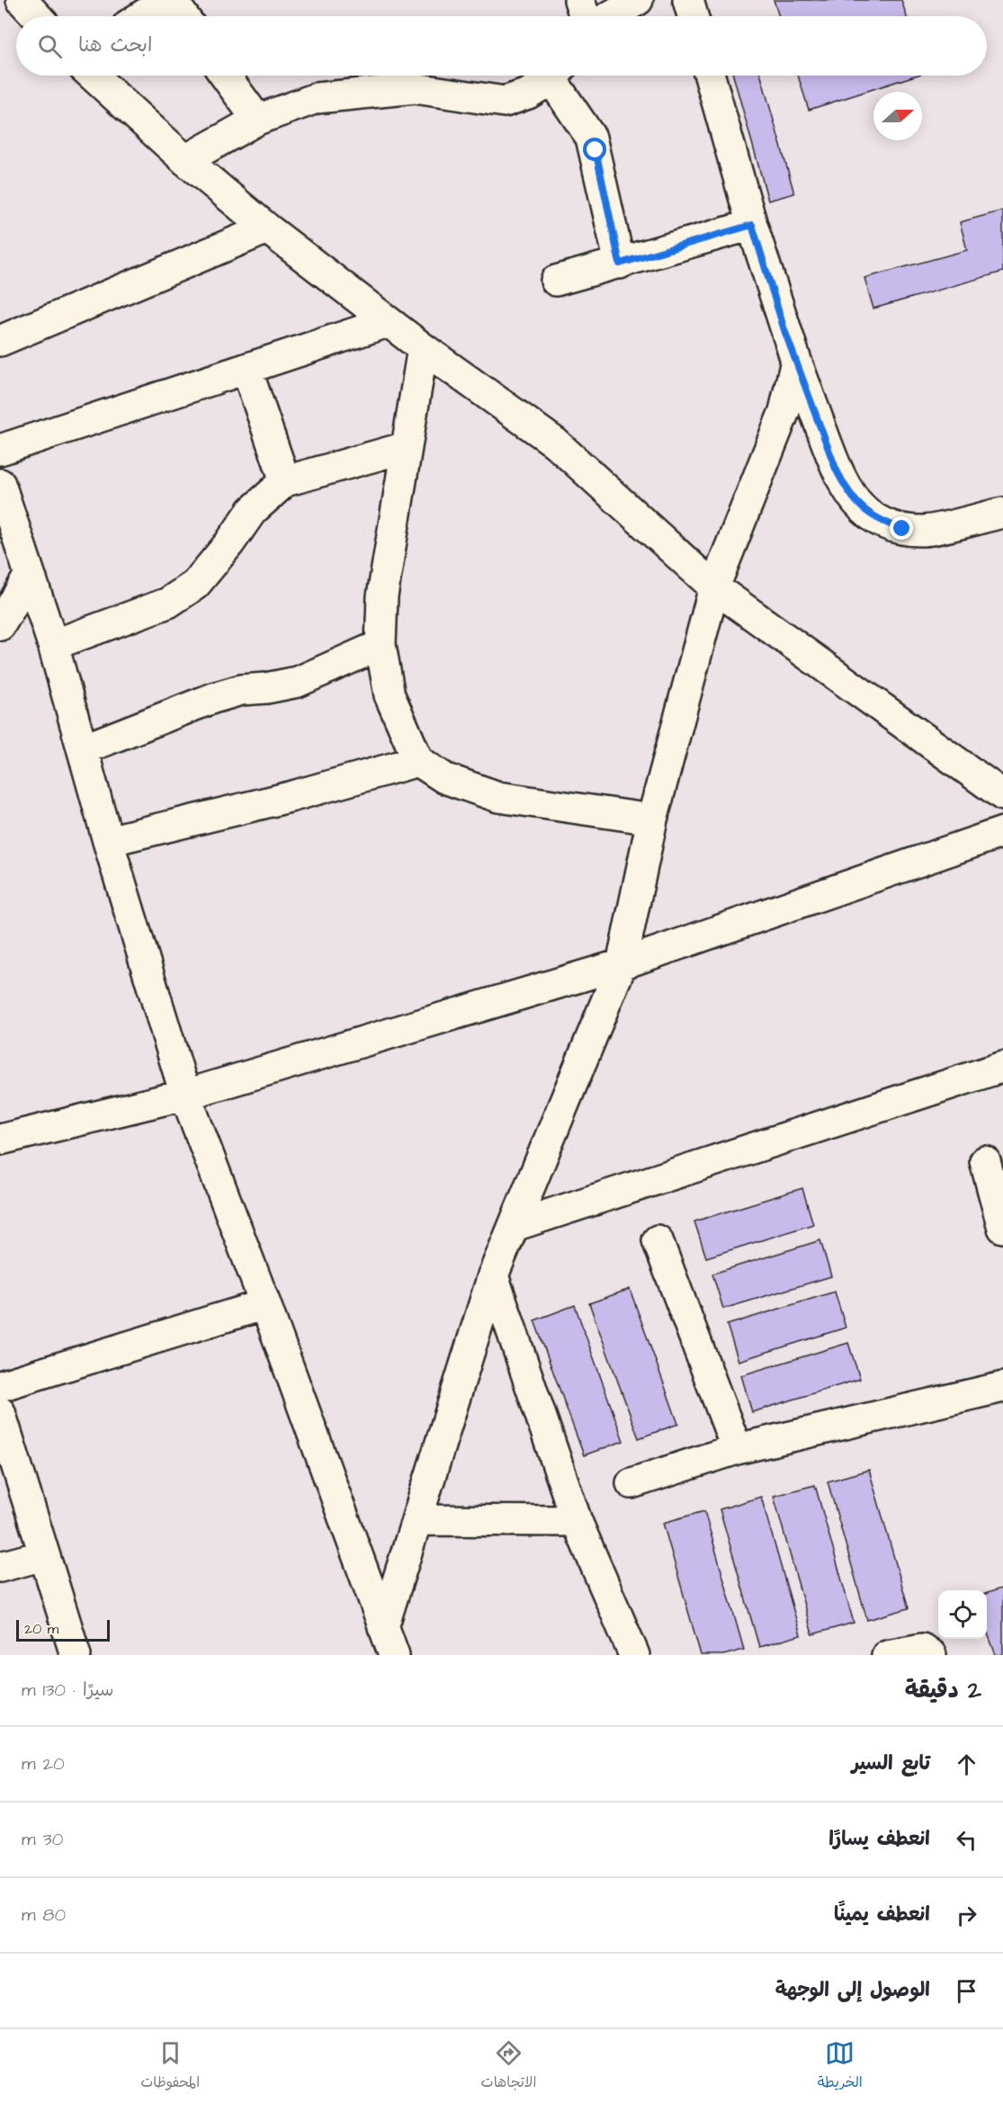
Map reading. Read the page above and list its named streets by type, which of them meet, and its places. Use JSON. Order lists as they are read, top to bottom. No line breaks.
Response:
{"scale_bar":"20 m","north":"right","page":{"search":"ابحث هنا","scale":"20 m","heading":["2 دقيقة","سيرًا · 130 m"],"list":[["تابع السير","20 m"],["انعطف يسارًا","30 m"],["انعطف يمينًا","80 m"],"الوصول إلى الوجهة"],"nav":["الخريطة","الاتجاهات","المحفوظات"]}}
